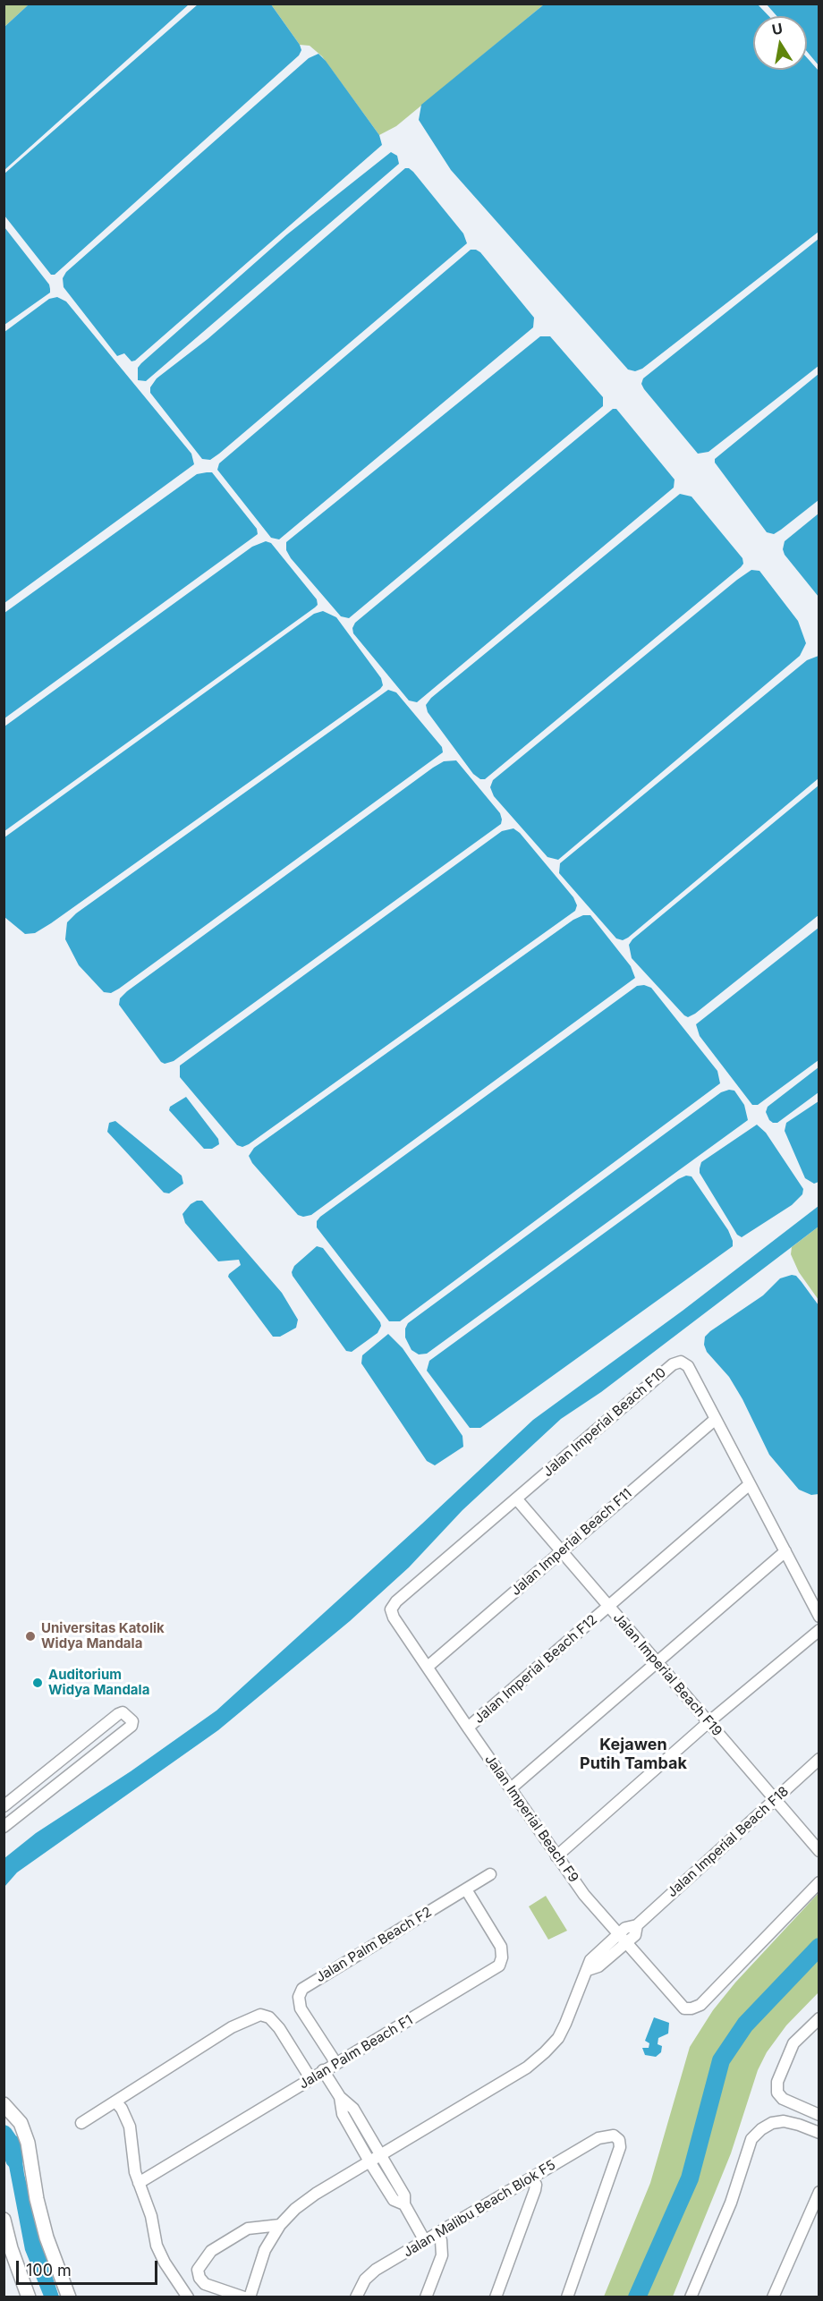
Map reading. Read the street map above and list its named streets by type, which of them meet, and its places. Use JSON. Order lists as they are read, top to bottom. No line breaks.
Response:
{"streets":{"street":["Jalan Imperial Beach F10","Jalan Imperial Beach F11","Jalan Imperial Beach F12","Jalan Imperial Beach F19","Jalan Imperial Beach F9","Jalan Imperial Beach F18","Jalan Palm Beach F2","Jalan Palm Beach F1","Jalan Malibu Beach Blok F5"]},"crossings":[["Jalan Imperial Beach F10","Jalan Imperial Beach F11"],["Jalan Imperial Beach F10","Jalan Imperial Beach F12"],["Jalan Imperial Beach F10","Jalan Imperial Beach F19"],["Jalan Imperial Beach F10","Jalan Imperial Beach F9"],["Jalan Imperial Beach F11","Jalan Imperial Beach F19"],["Jalan Imperial Beach F11","Jalan Imperial Beach F9"],["Jalan Imperial Beach F12","Jalan Imperial Beach F19"],["Jalan Imperial Beach F12","Jalan Imperial Beach F9"],["Jalan Imperial Beach F19","Jalan Imperial Beach F18"],["Jalan Palm Beach F2","Jalan Palm Beach F1"]],"districts":["Kejawen Putih Tambak"],"places":["Universitas Katolik Widya Mandala","Auditorium Widya Mandala"],"scale_bar":"100 m","north":"top"}
